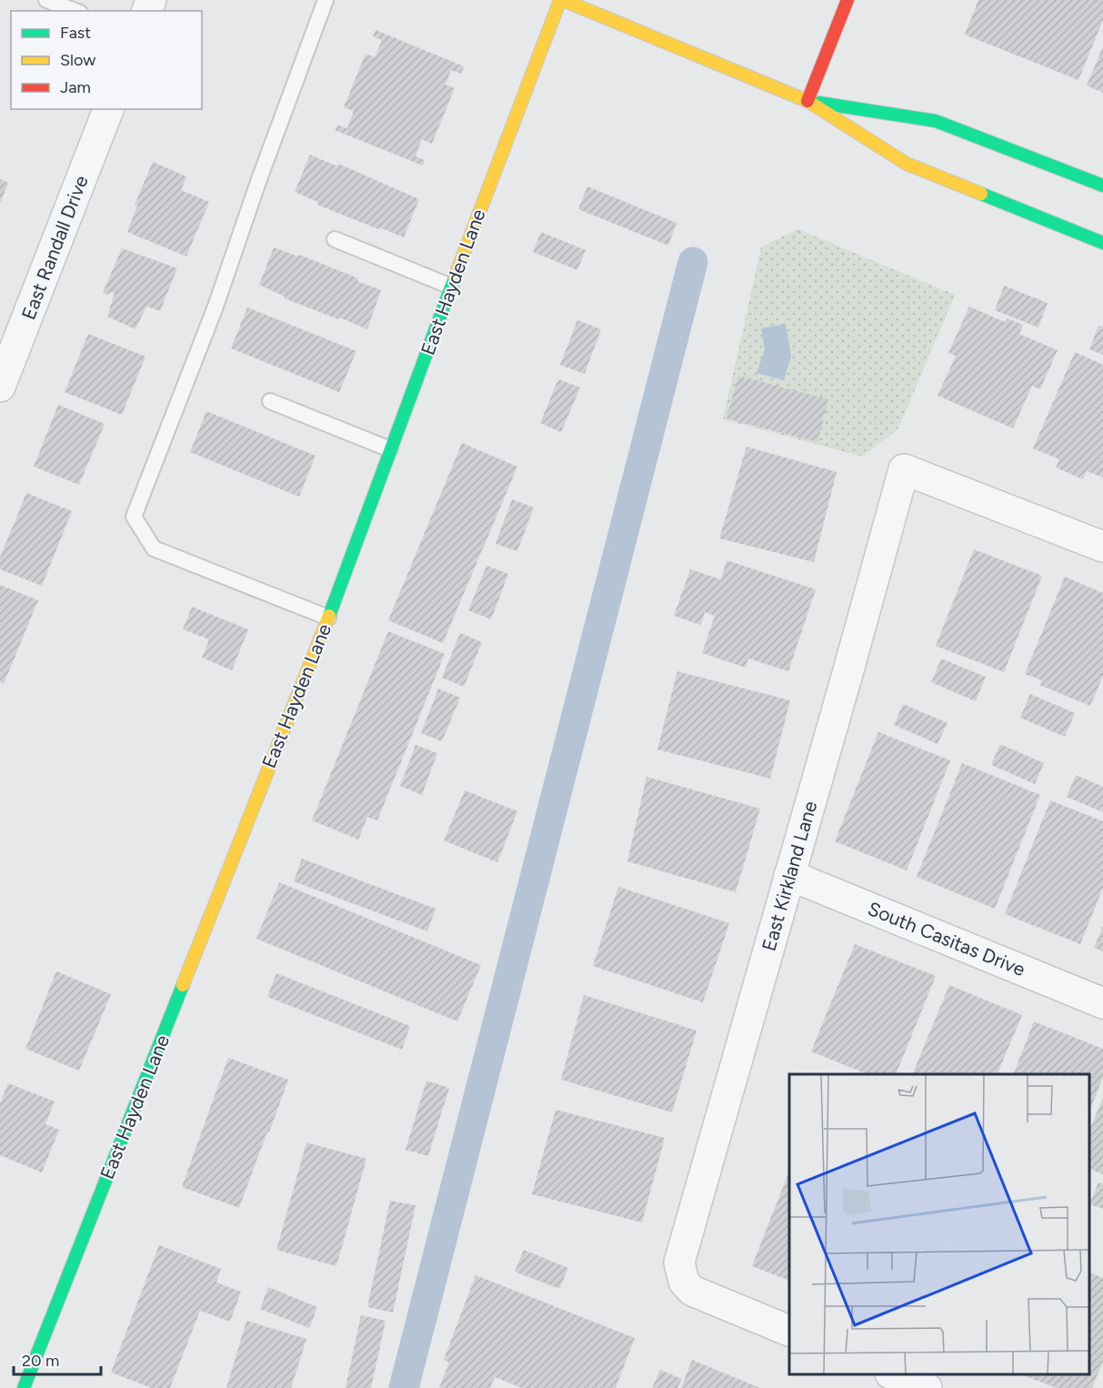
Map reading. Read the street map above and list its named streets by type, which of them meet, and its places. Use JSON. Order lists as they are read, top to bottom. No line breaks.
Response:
{"streets":{"street":["East Randall Drive","East Hayden Lane","East Kirkland Lane","South Casitas Drive"]},"crossings":[["East Kirkland Lane","South Casitas Drive"]],"legend":["Fast","Slow","Jam"],"scale_bar":"20 m"}
